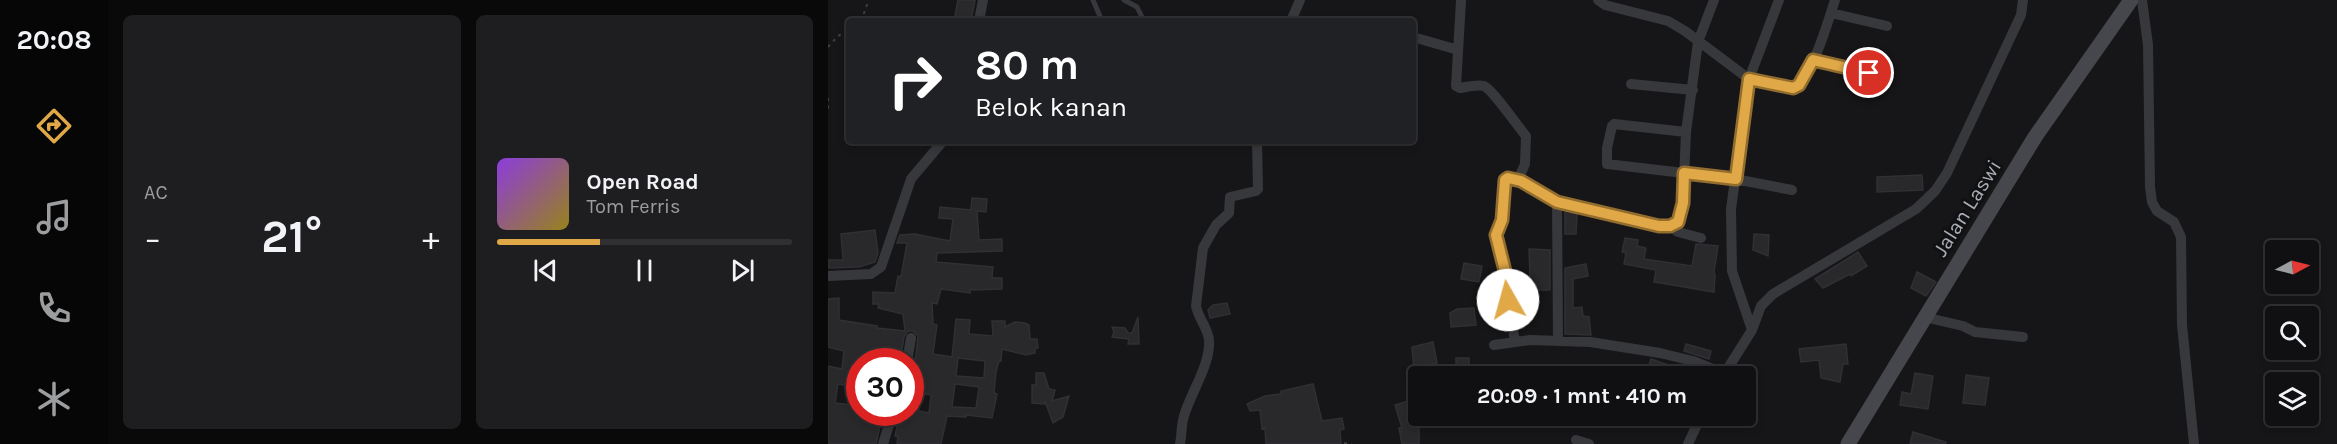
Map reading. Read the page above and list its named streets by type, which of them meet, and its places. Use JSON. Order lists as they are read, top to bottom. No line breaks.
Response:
{"streets":{"street":["Jalan Laswi"]},"north":"right","page":{"tabs":"20:08","tile":"AC","turn":["80 m","Belok kanan"],"song":["Open Road","Tom Ferris"],"heat":["−","21°","+"],"limit":"30","trip":"20:09 · 1 mnt · 410 m"}}
